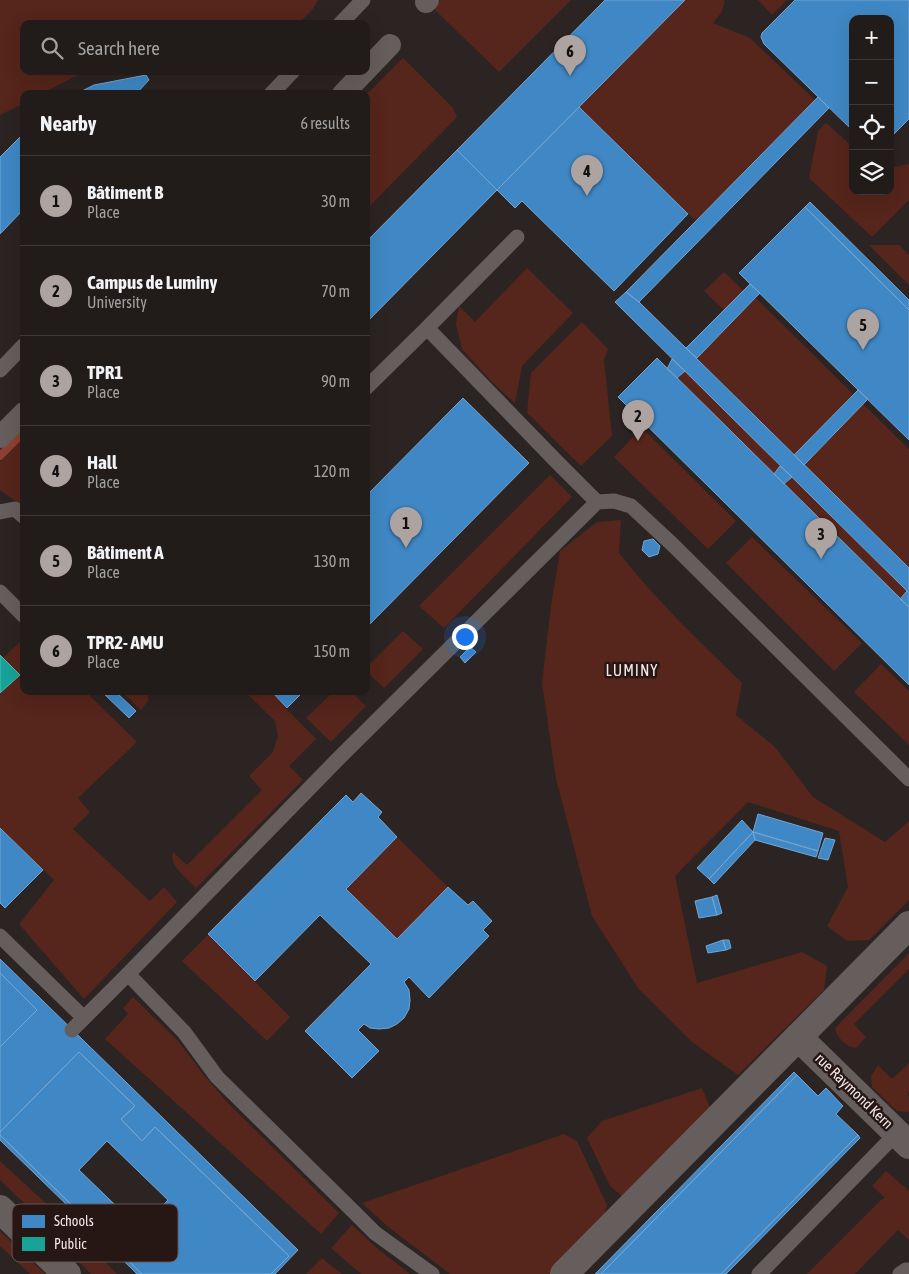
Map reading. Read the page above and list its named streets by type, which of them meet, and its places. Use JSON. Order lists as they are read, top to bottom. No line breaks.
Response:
{"streets":{"street":["rue Raymond Kern"]},"districts":["LUMINY"],"legend":["Schools","Public"],"page":{"map_buttons":["+","−"],"search":"Search here","pins":["6","4","5","2","1","3"],"heading":["Nearby","6 results"],"list":[{"mark":"1","name":"Bâtiment B","note":"Place","value":"30 m"},{"mark":"2","name":"Campus de Luminy","note":"University","value":"70 m"},{"mark":"3","name":"TPR1","note":"Place","value":"90 m"},{"mark":"4","name":"Hall","note":"Place","value":"120 m"},{"mark":"5","name":"Bâtiment A","note":"Place","value":"130 m"},{"mark":"6","name":"TPR2- AMU","note":"Place","value":"150 m"}]}}
